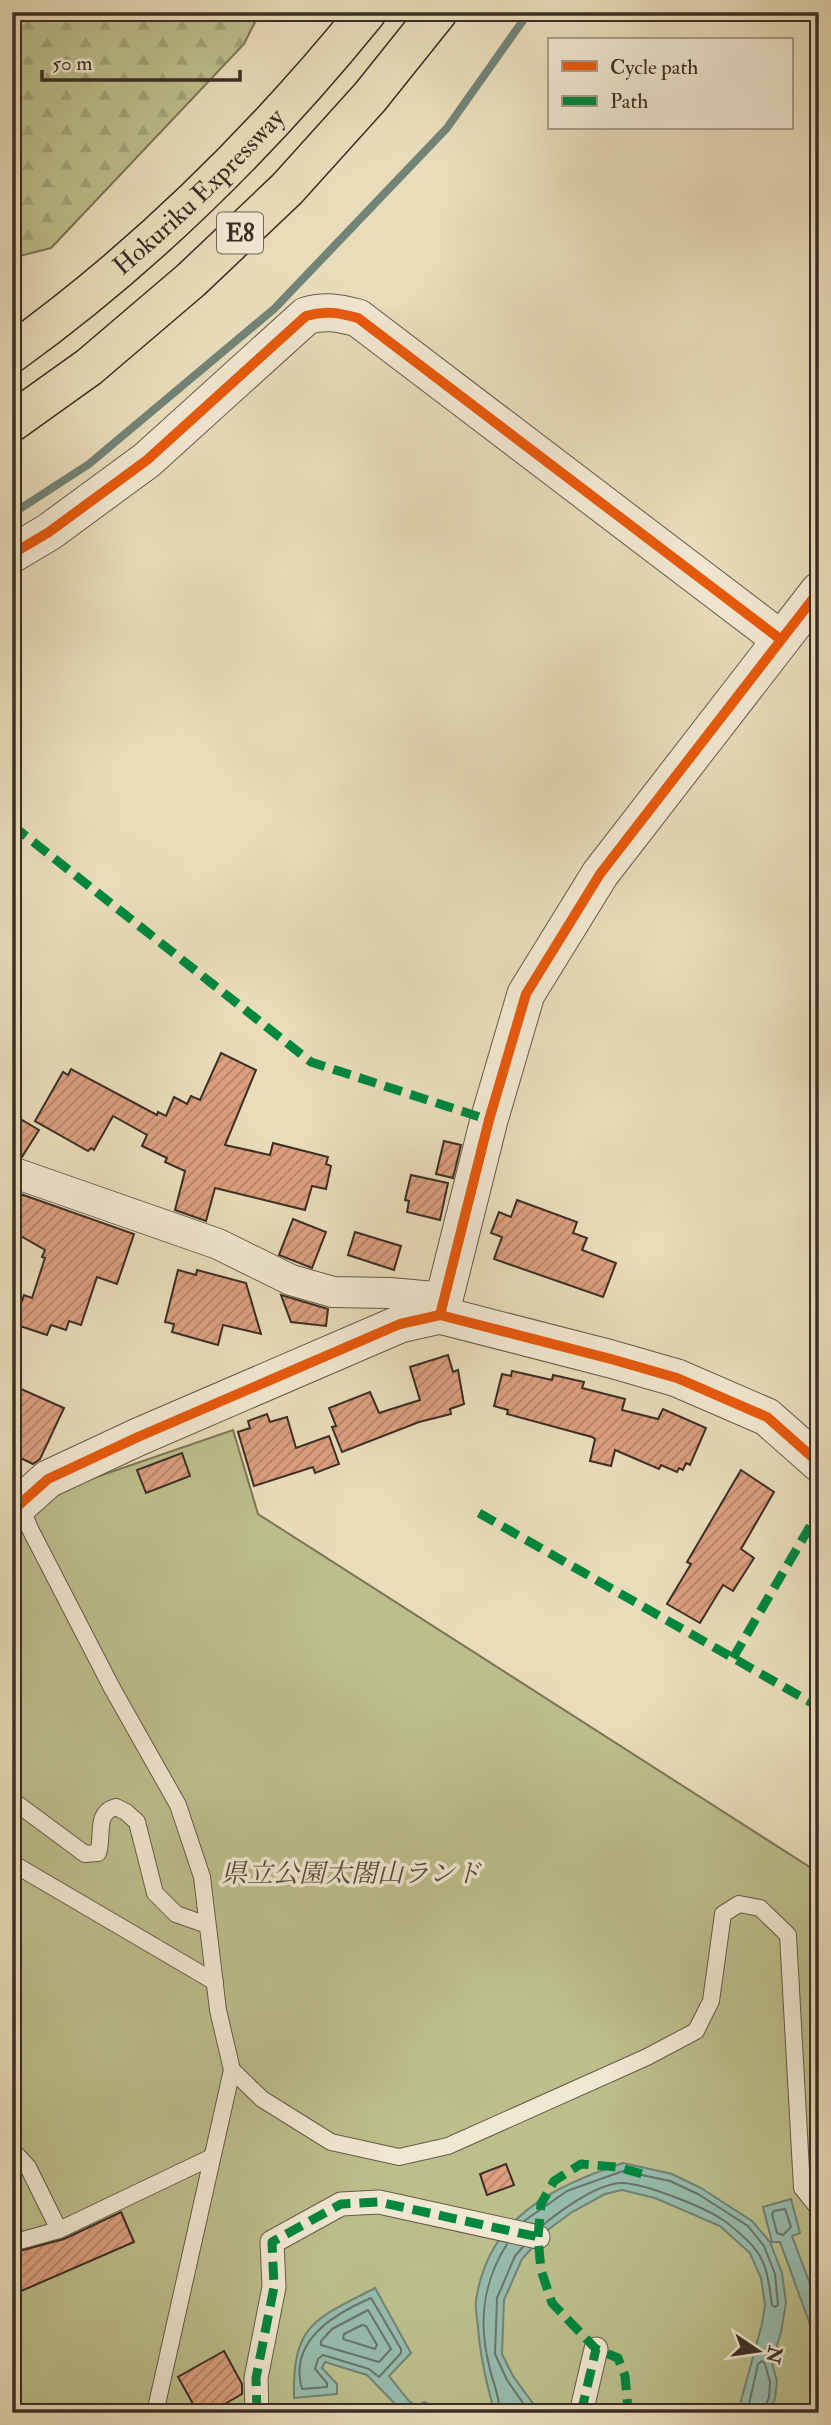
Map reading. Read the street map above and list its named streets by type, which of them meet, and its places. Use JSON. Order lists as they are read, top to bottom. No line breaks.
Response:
{"streets":{"highway":["Hokuriku Expressway","E8"]},"parks":["県立公園太閤山ランド"],"legend":["Cycle path","Path"],"scale_bar":"50 m","north":"right"}
